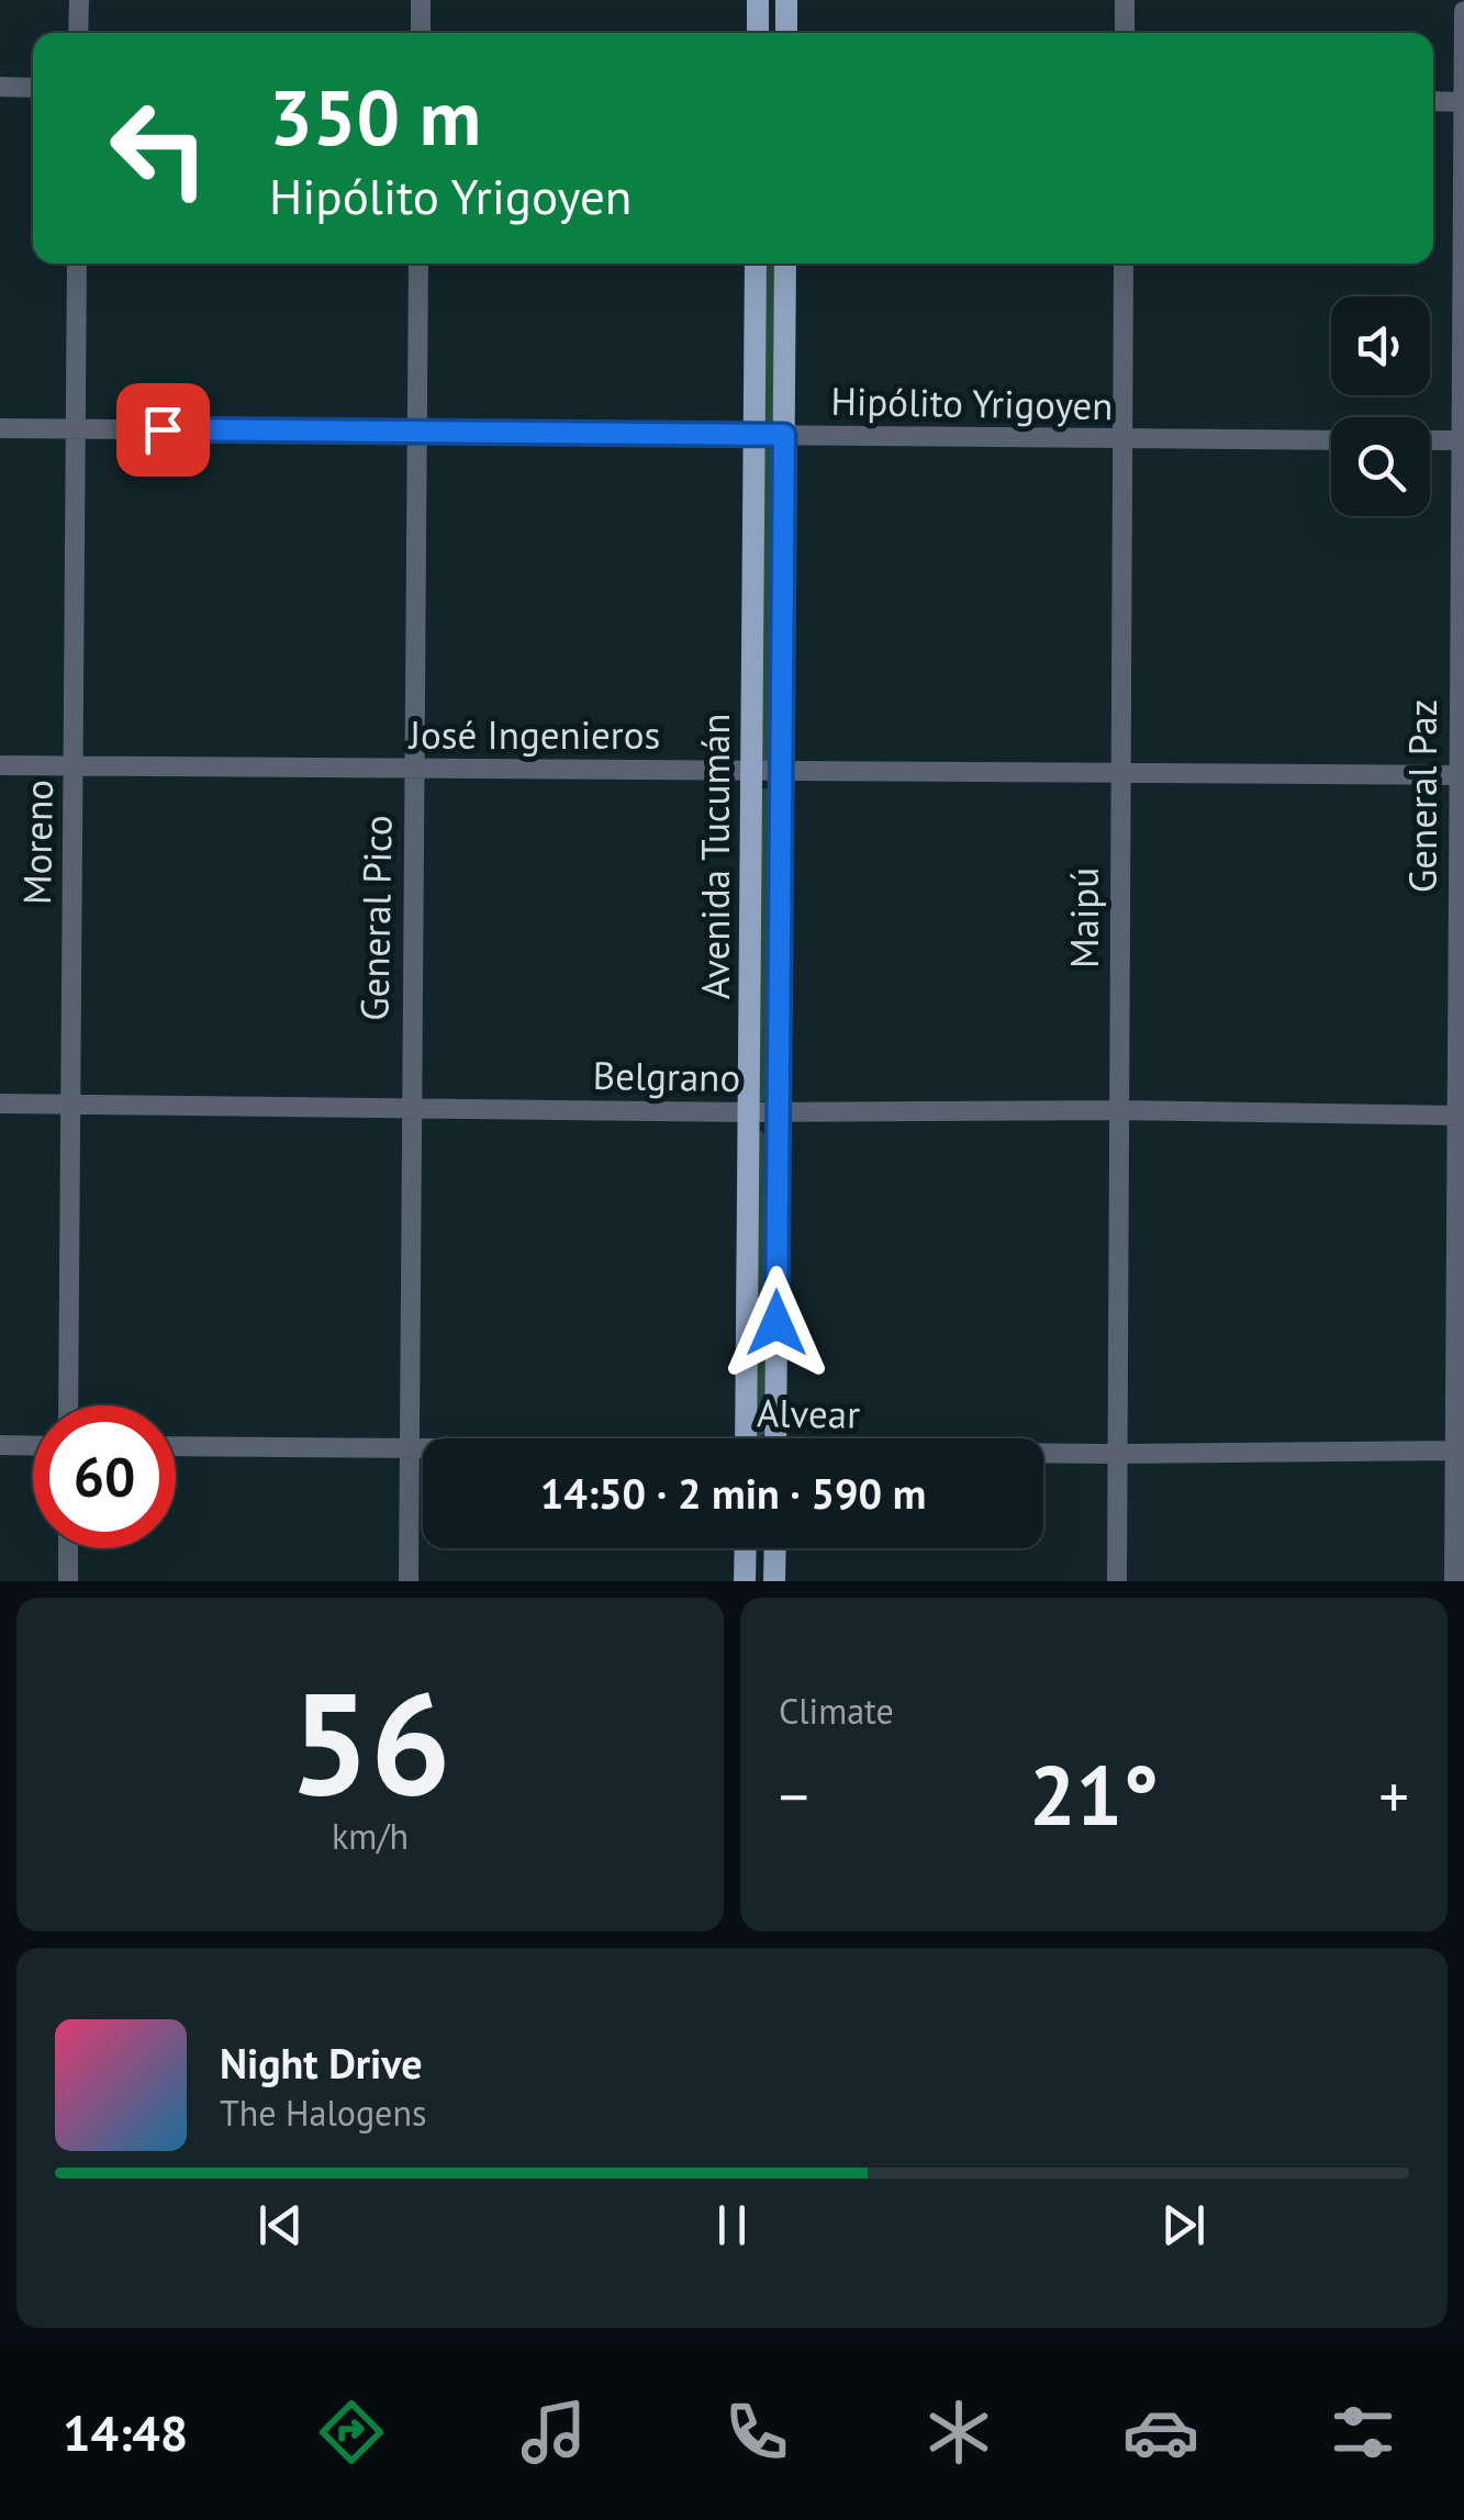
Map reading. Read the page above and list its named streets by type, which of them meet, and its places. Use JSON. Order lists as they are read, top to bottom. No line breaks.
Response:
{"streets":{"main road":["Avenida Tucumán"],"street":["Hipólito Yrigoyen","José Ingenieros","General Paz","Moreno","General Pico","Maipú","Belgrano","Alvear"]},"crossings":[["Hipólito Yrigoyen","Moreno"],["Hipólito Yrigoyen","Avenida Tucumán"],["Hipólito Yrigoyen","General Pico"],["Hipólito Yrigoyen","Maipú"],["José Ingenieros","General Paz"],["José Ingenieros","Moreno"],["José Ingenieros","Avenida Tucumán"],["José Ingenieros","General Pico"],["José Ingenieros","Maipú"],["General Paz","Belgrano"],["General Paz","Alvear"],["Moreno","Belgrano"],["Avenida Tucumán","Belgrano"],["General Pico","Belgrano"],["General Pico","Alvear"],["Maipú","Belgrano"],["Maipú","Alvear"]],"page":{"turn":["350 m","Hipólito Yrigoyen"],"limit":"60","trip":"14:50 · 2 min · 590 m","tile":[["56","km/h"],"Climate"],"heat":["−","21°","+"],"song":["Night Drive","The Halogens"],"tabs":"14:48"}}
